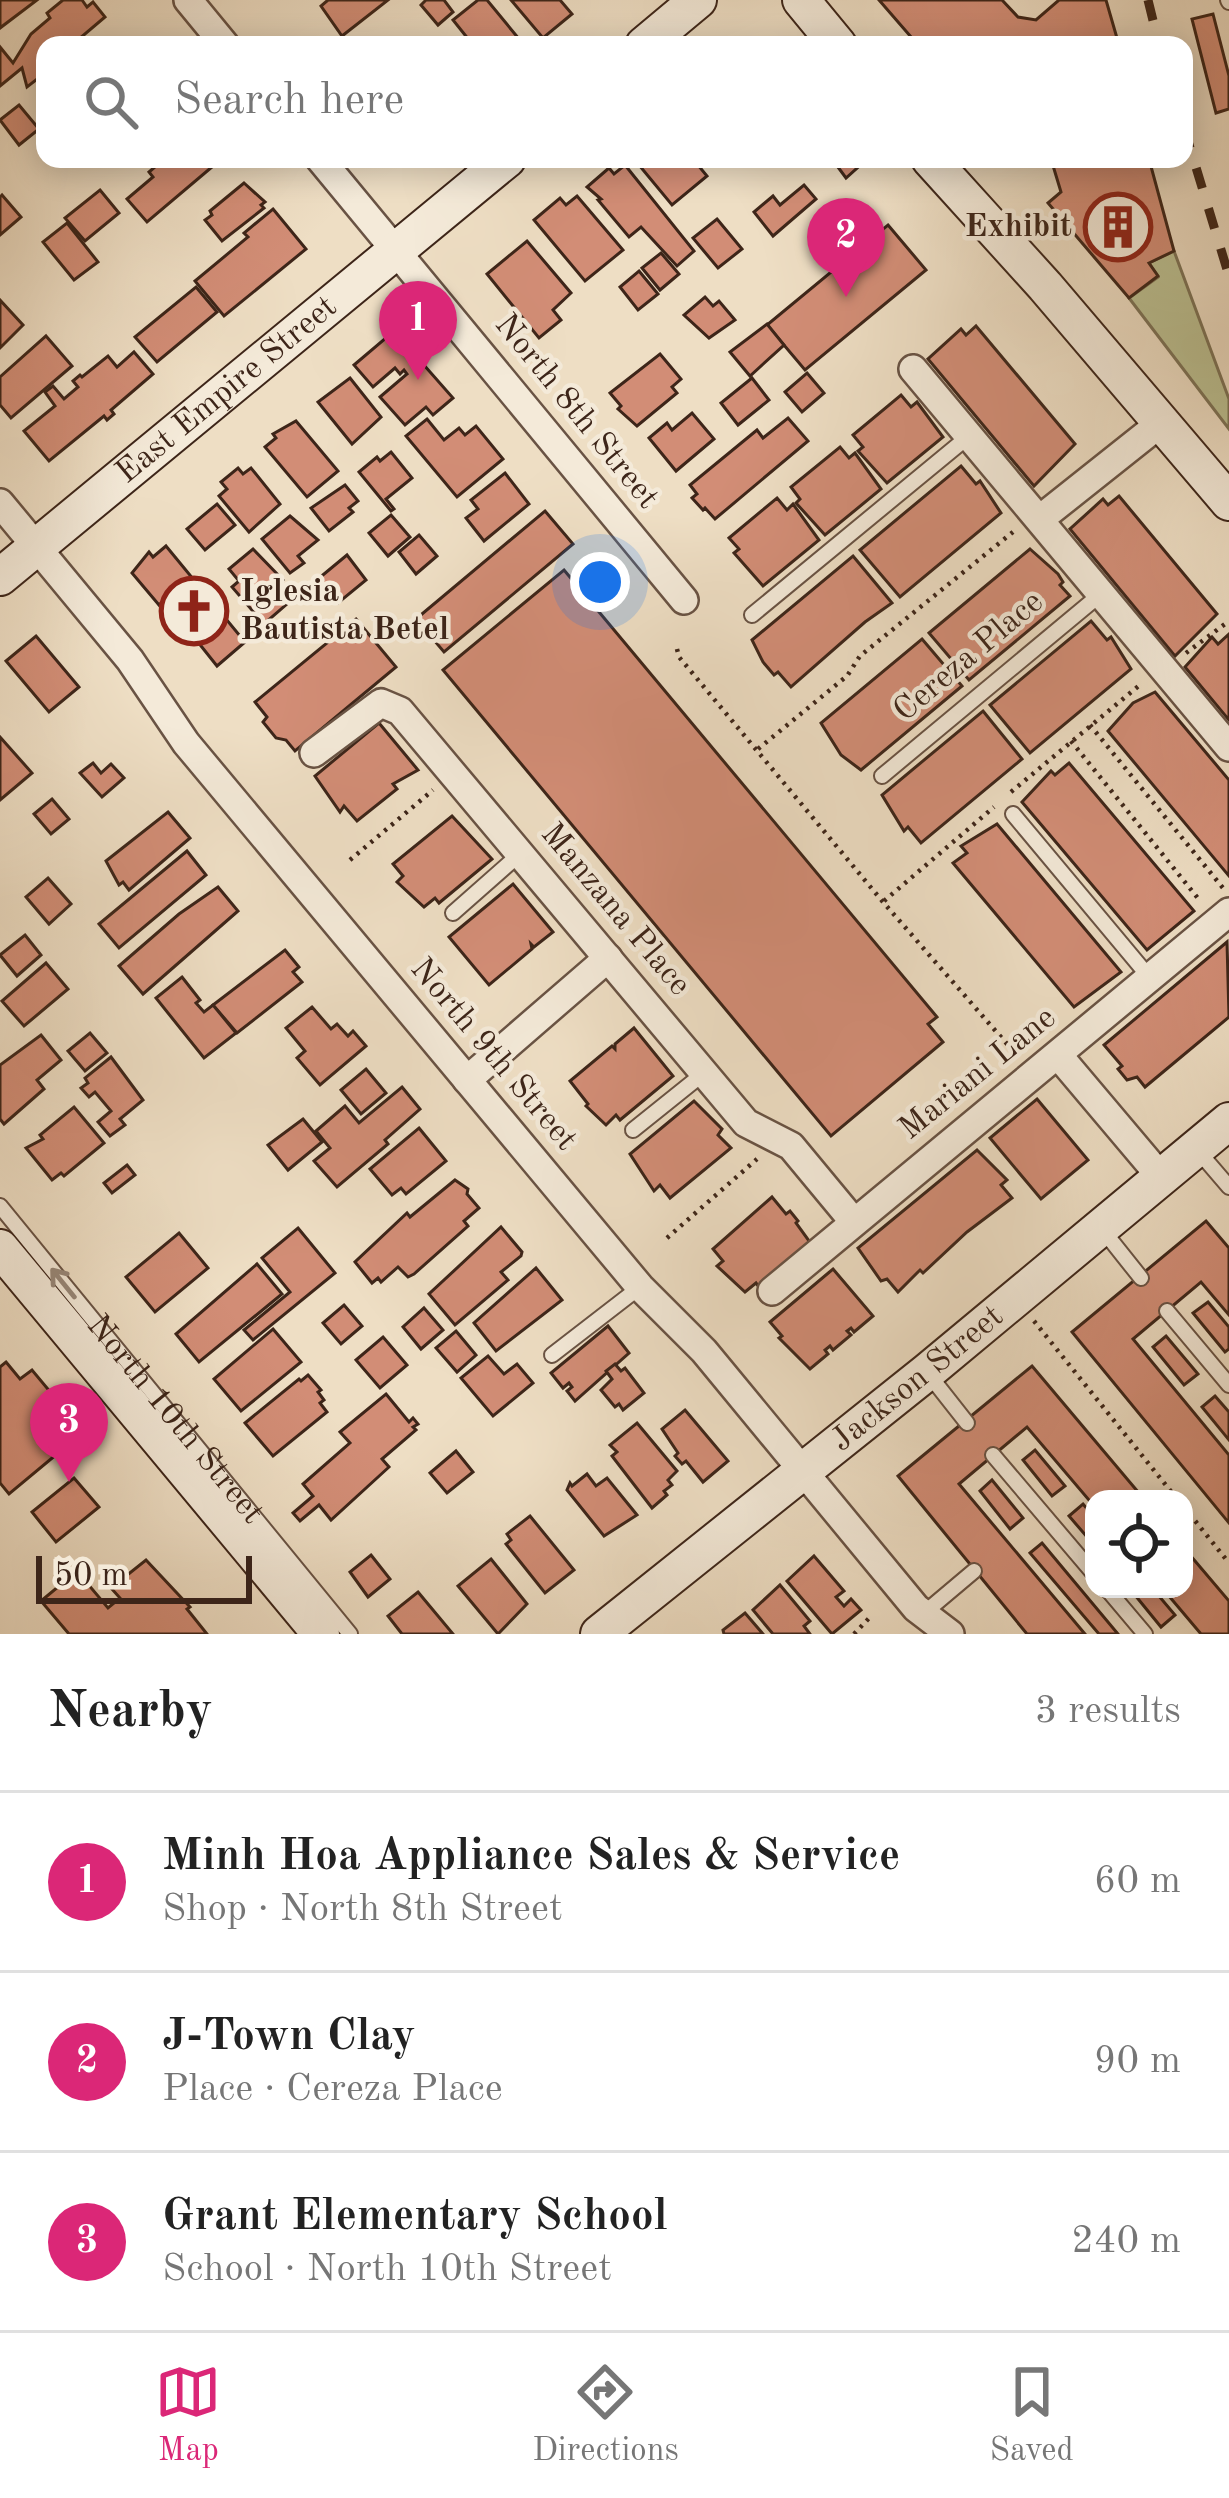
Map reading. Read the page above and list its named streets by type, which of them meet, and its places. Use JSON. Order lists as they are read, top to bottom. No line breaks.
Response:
{"streets":{"street":["East Empire Street","North 8th Street","Manzana Place","North 9th Street","Mariani Lane","Jackson Street","North 10th Street"],"lane":["Cereza Place"]},"crossings":[["East Empire Street","North 8th Street"],["East Empire Street","North 9th Street"],["Manzana Place","Mariani Lane"],["North 9th Street","Jackson Street"]],"one_way":["North 10th Street"],"places":{"building":["Exhibit"],"church":["Iglesia Bautista Betel"]},"scale_bar":"50 m","page":{"search":"Search here","pins":["2","1","3"],"scale":"50 m","heading":["Nearby","3 results"],"list":[{"mark":"1","name":"Minh Hoa Appliance Sales & Service","note":"Shop · North 8th Street","value":"60 m"},{"mark":"2","name":"J-Town Clay","note":"Place · Cereza Place","value":"90 m"},{"mark":"3","name":"Grant Elementary School","note":"School · North 10th Street","value":"240 m"}],"nav":["Map","Directions","Saved"]}}
